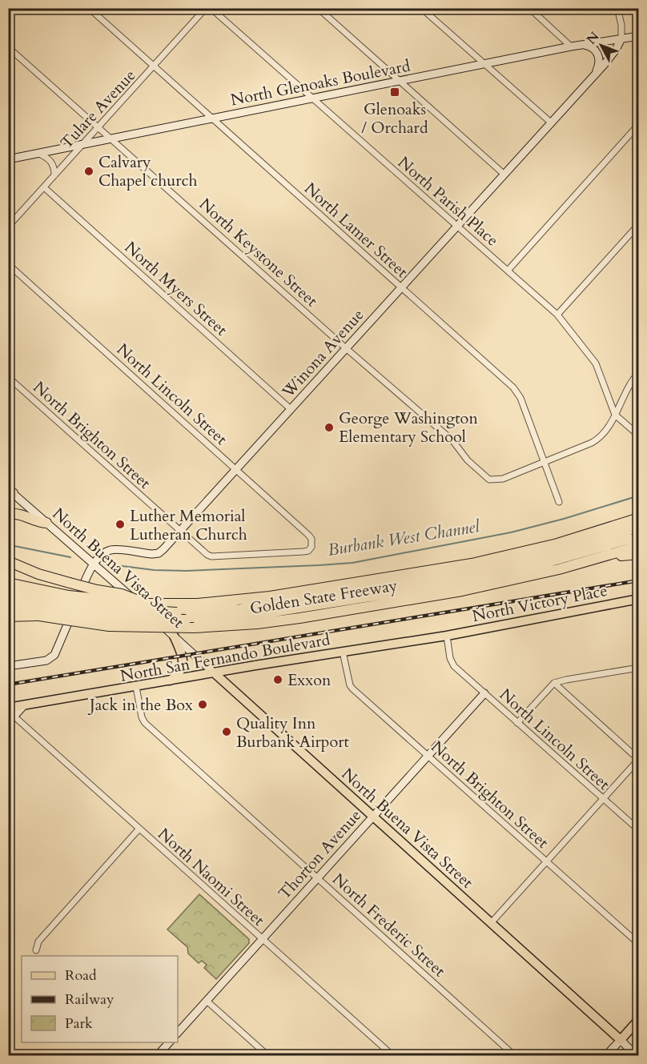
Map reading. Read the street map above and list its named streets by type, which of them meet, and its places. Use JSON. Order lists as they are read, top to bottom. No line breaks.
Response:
{"streets":{"highway":["Golden State Freeway"],"main road":["North Buena Vista Street","North Victory Place","North San Fernando Boulevard"],"street":["North Glenoaks Boulevard","Tulare Avenue","North Parish Place","North Lamer Street","North Keystone Street","North Myers Street","Winona Avenue","North Lincoln Street","North Brighton Street","Thorton Avenue","North Naomi Street","North Frederic Street"]},"crossings":[["North Glenoaks Boulevard","Tulare Avenue"],["North Glenoaks Boulevard","North Parish Place"],["North Glenoaks Boulevard","North Lamer Street"],["North Glenoaks Boulevard","North Keystone Street"],["North Glenoaks Boulevard","Winona Avenue"],["Tulare Avenue","North Lamer Street"],["Tulare Avenue","North Keystone Street"],["Tulare Avenue","North Myers Street"],["North Parish Place","Winona Avenue"],["North Lamer Street","North Keystone Street"],["North Lamer Street","Winona Avenue"],["North Keystone Street","Winona Avenue"],["North Myers Street","Winona Avenue"],["Winona Avenue","North Lincoln Street"],["Winona Avenue","North Brighton Street"],["Winona Avenue","North Buena Vista Street"],["North Lincoln Street","North Brighton Street"],["North Lincoln Street","North Victory Place"],["North Lincoln Street","North San Fernando Boulevard"],["North Lincoln Street","Thorton Avenue"],["North Brighton Street","North San Fernando Boulevard"],["North Brighton Street","Thorton Avenue"],["North Buena Vista Street","North San Fernando Boulevard"],["North Buena Vista Street","Thorton Avenue"],["North Victory Place","North San Fernando Boulevard"],["North San Fernando Boulevard","North Frederic Street"],["Thorton Avenue","North Naomi Street"],["Thorton Avenue","North Frederic Street"]],"water":["Burbank West Channel"],"places":{"transit":["Glenoaks / Orchard"],"other":["Calvary Chapel church","George Washington Elementary School","Luther Memorial Lutheran Church","Exxon","Jack in the Box","Quality Inn Burbank Airport"]},"legend":["Road","Railway","Park"],"north":"top left"}
